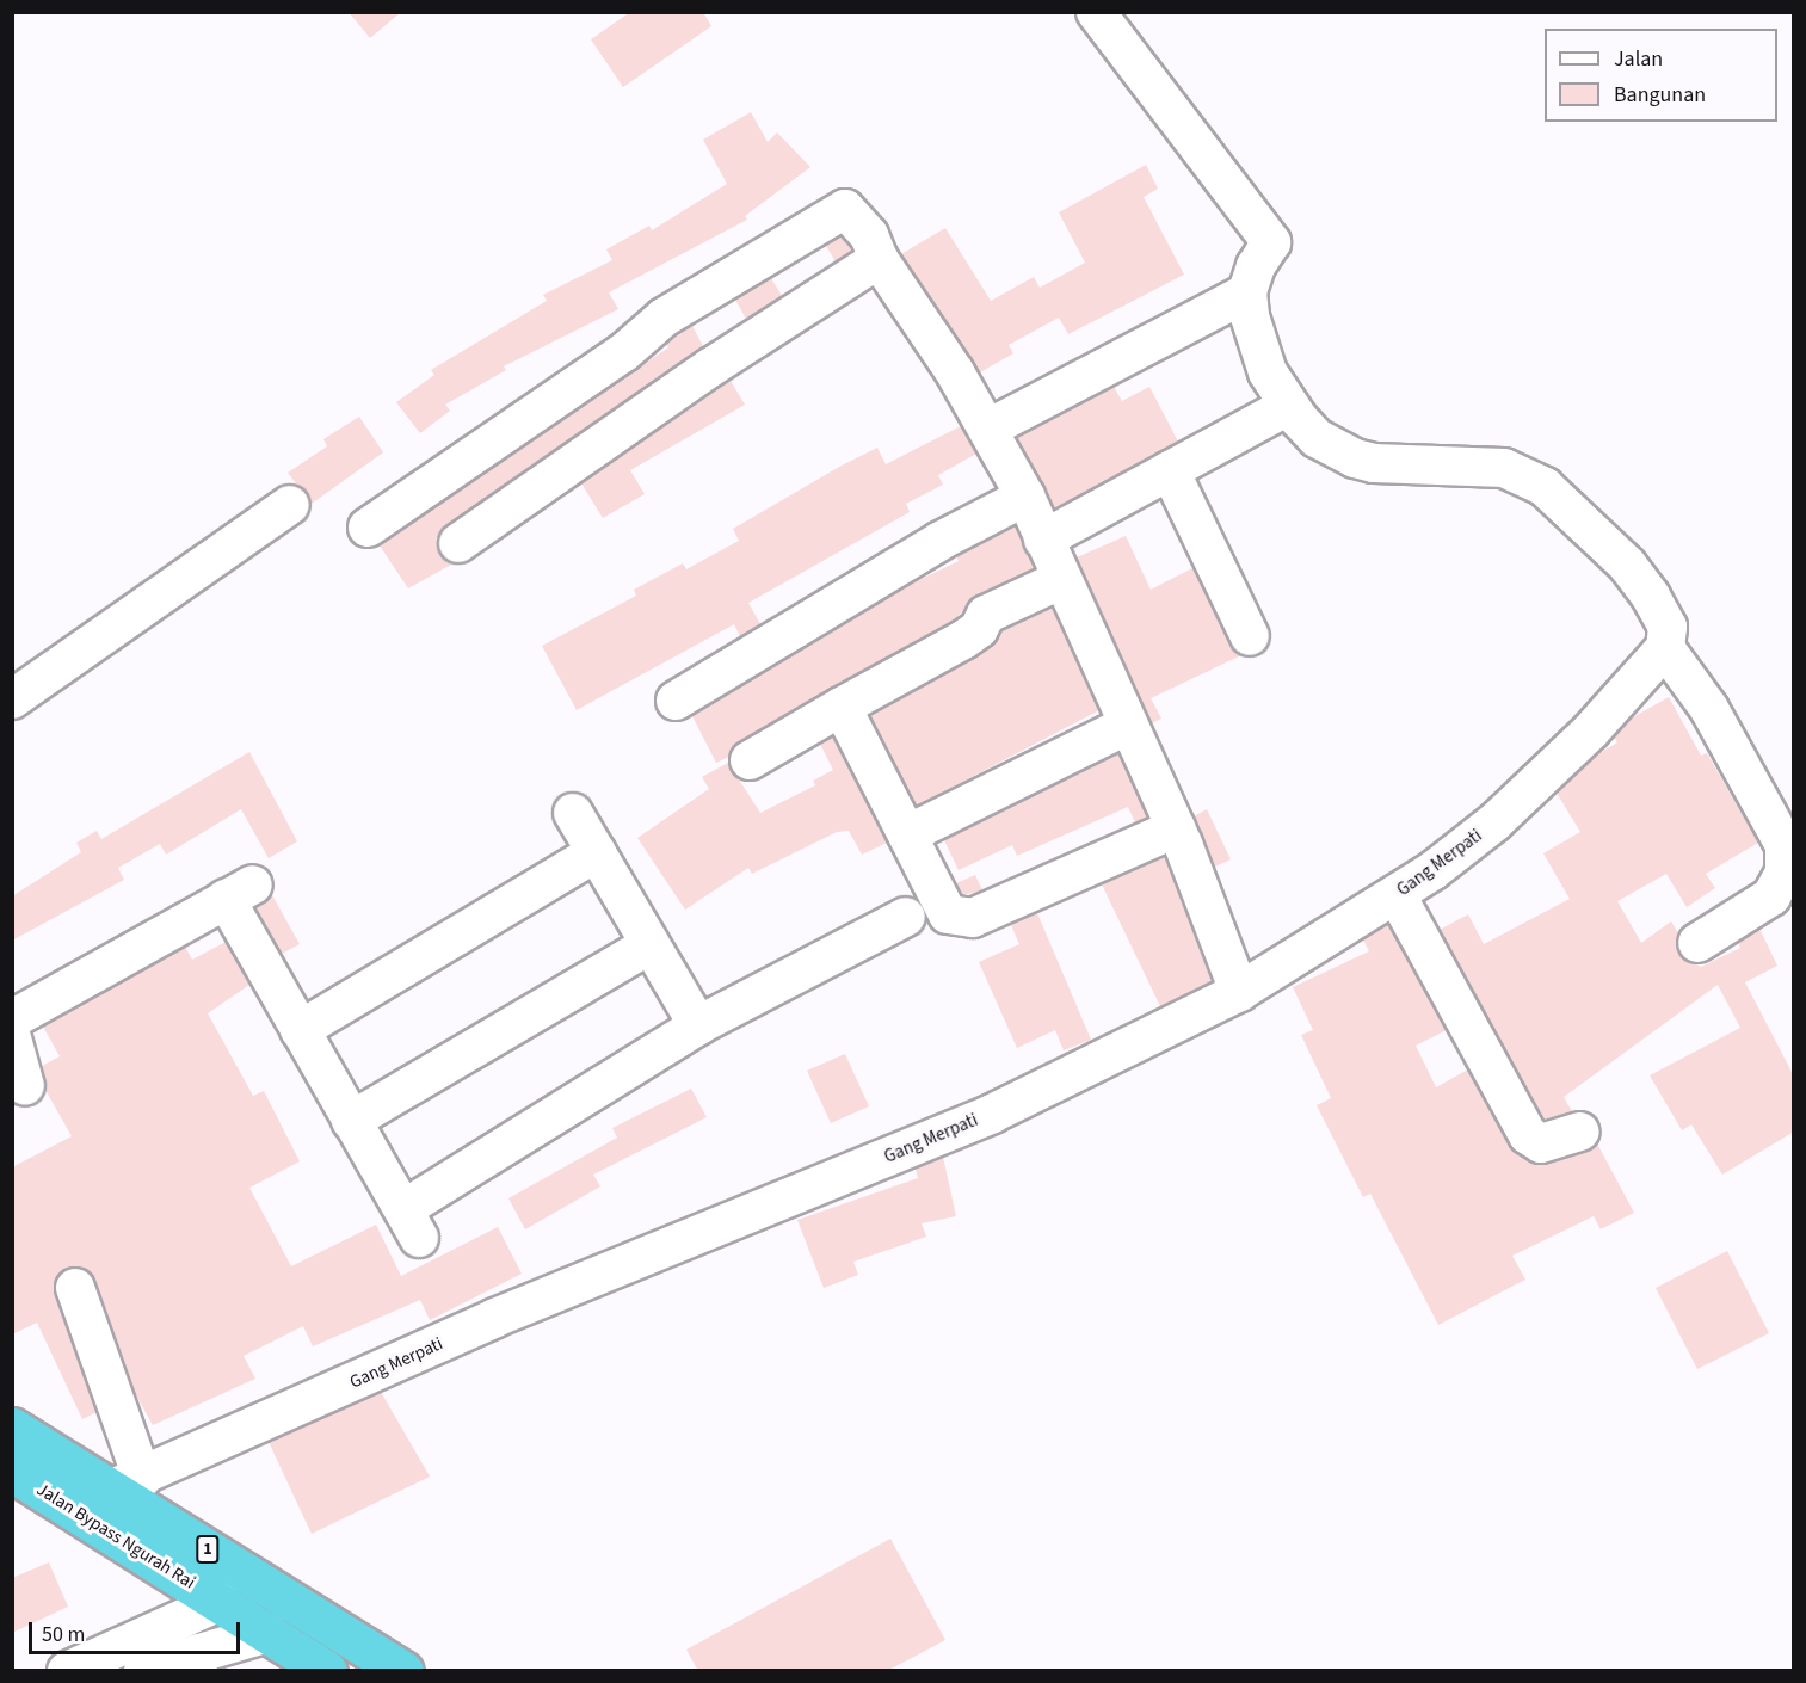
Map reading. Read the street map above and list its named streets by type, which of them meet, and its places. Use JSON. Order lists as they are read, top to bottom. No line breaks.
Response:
{"streets":{"highway":["Jalan Bypass Ngurah Rai","1"],"street":["Gang Merpati"]},"crossings":[["Gang Merpati","Jalan Bypass Ngurah Rai"]],"legend":["Jalan","Bangunan"],"scale_bar":"50 m"}
